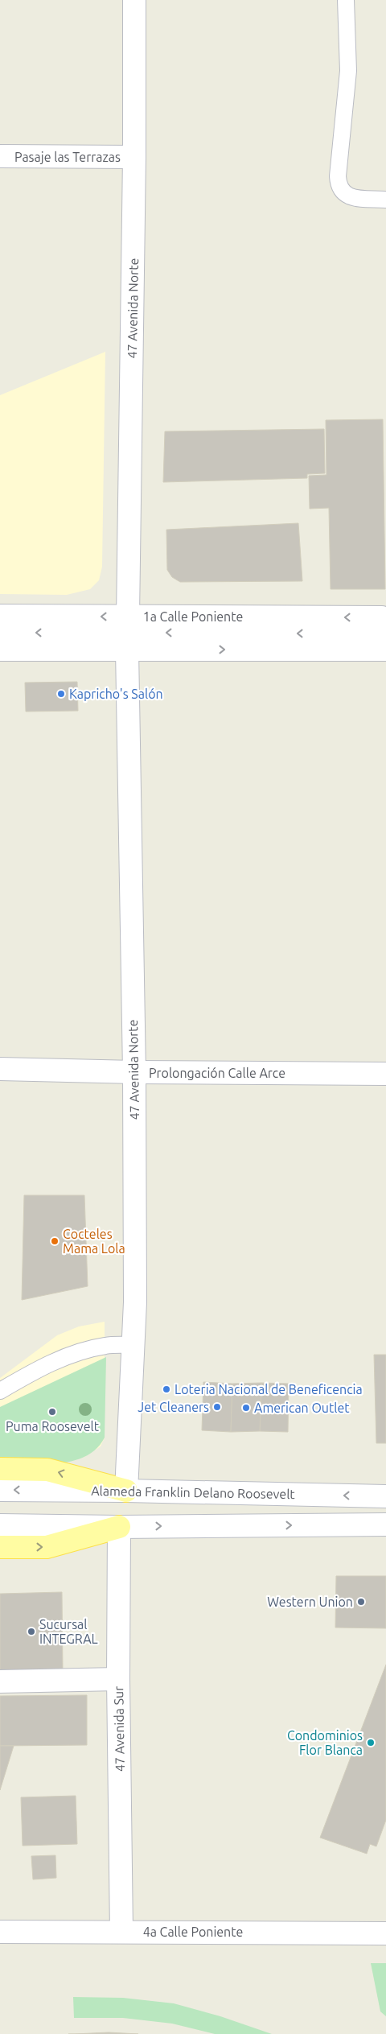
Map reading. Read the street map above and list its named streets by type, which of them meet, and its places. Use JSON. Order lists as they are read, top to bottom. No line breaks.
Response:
{"streets":{"street":["Pasaje las Terrazas","47 Avenida Norte","1a Calle Poniente","Prolongación Calle Arce","Alameda Franklin Delano Roosevelt","47 Avenida Sur","4a Calle Poniente"]},"crossings":[["Pasaje las Terrazas","47 Avenida Norte"],["47 Avenida Norte","1a Calle Poniente"],["47 Avenida Norte","Prolongación Calle Arce"],["47 Avenida Norte","Alameda Franklin Delano Roosevelt"],["47 Avenida Sur","4a Calle Poniente"]],"places":["Kapricho's Salón","Cocteles Mama Lola","Loteria Nacional de Beneficencia","Jet Cleaners","American Outlet","Puma Roosevelt","Western Union","Sucursal INTEGRAL","Condominios Flor Blanca"]}
